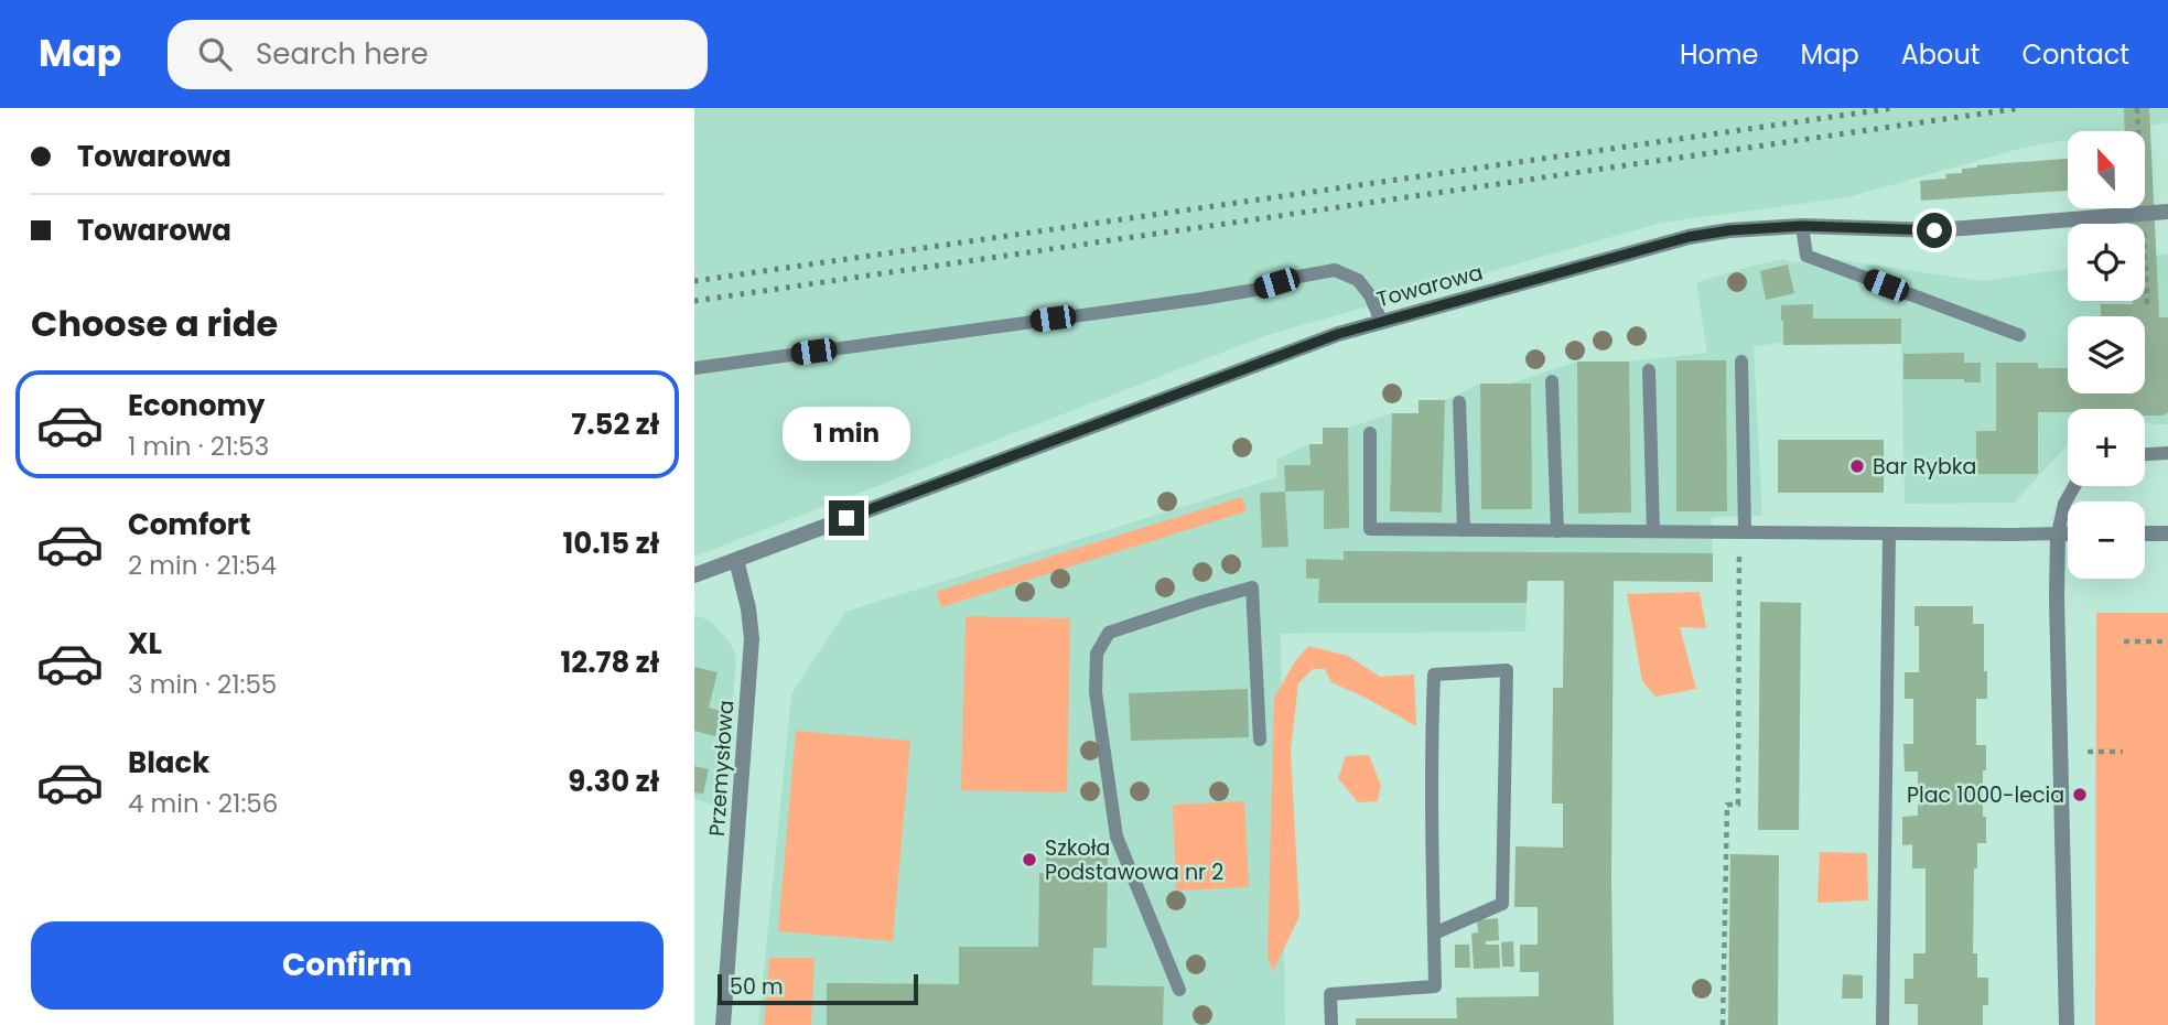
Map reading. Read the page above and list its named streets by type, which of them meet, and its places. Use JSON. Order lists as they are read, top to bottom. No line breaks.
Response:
{"streets":{"street":["Towarowa","Przemysłowa"]},"crossings":[["Towarowa","Przemysłowa"]],"places":["Bar Rybka","Plac 1000-lecia","Szkoła Podstawowa nr 2"],"scale_bar":"50 m","north":"top","page":{"header":"Map","search":"Search here","nav":["Home","Map","About","Contact"],"banner":["Towarowa","Towarowa"],"map_buttons":["+","−"],"heading":"Choose a ride","list":[{"name":"Economy","note":"1 min · 21:53","value":"7.52 zł"},{"name":"Comfort","note":"2 min · 21:54","value":"10.15 zł"},{"name":"XL","note":"3 min · 21:55","value":"12.78 zł"},{"name":"Black","note":"4 min · 21:56","value":"9.30 zł"}],"bubble":"1 min","buttons":"Confirm","scale":"50 m"}}
